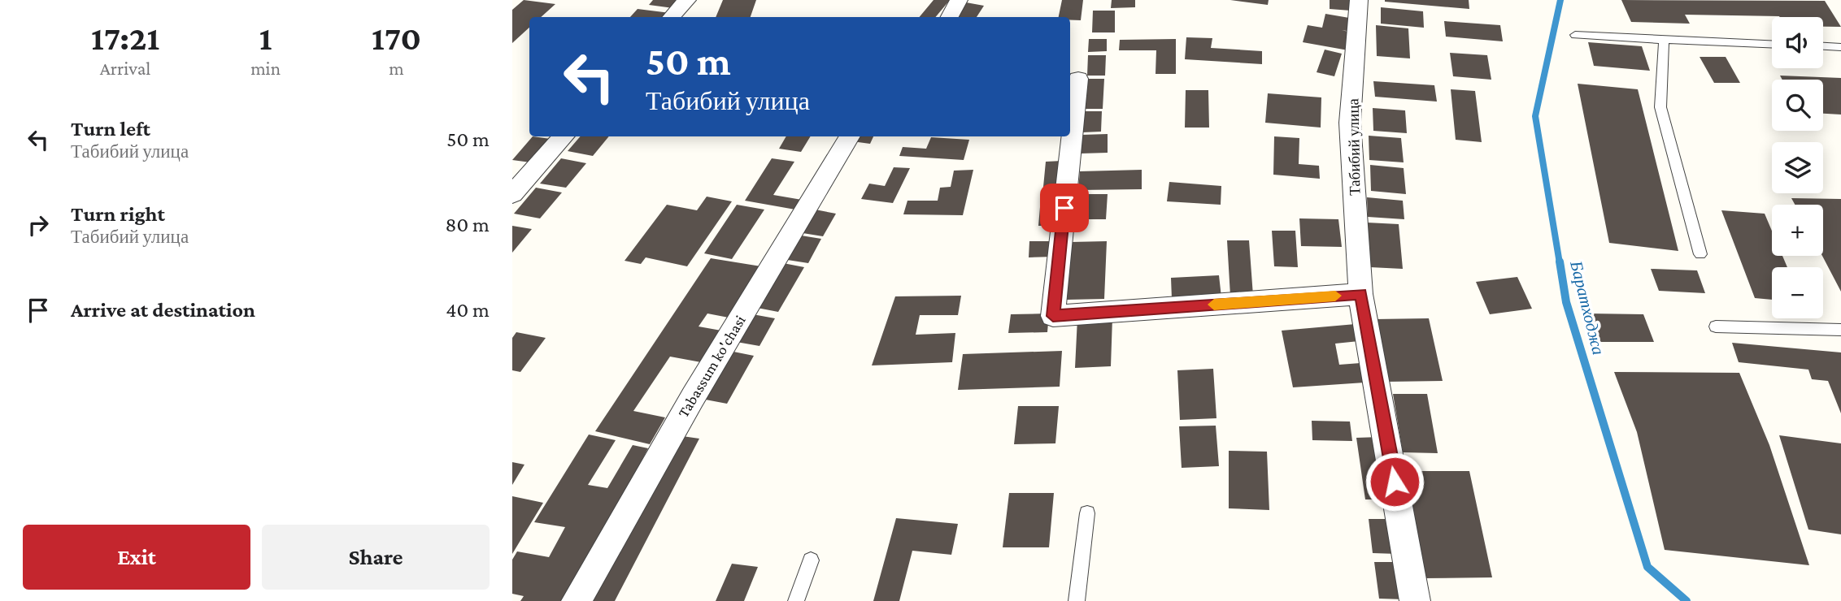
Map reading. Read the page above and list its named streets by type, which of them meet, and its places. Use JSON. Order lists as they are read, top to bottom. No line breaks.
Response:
{"streets":{"street":["Табибий улица","Tabassum ko'chasi"]},"water":["Баратходжа"],"page":{"eta":["17:21","Arrival","1","min","170","m"],"map_buttons":["+","−"],"turn":["50 m","Табибий улица"],"list":[{"name":"Turn left","note":"Табибий улица","value":"50 m"},{"name":"Turn right","note":"Табибий улица","value":"80 m"},{"name":"Arrive at destination","value":"40 m"}],"buttons":["Exit","Share"]}}
